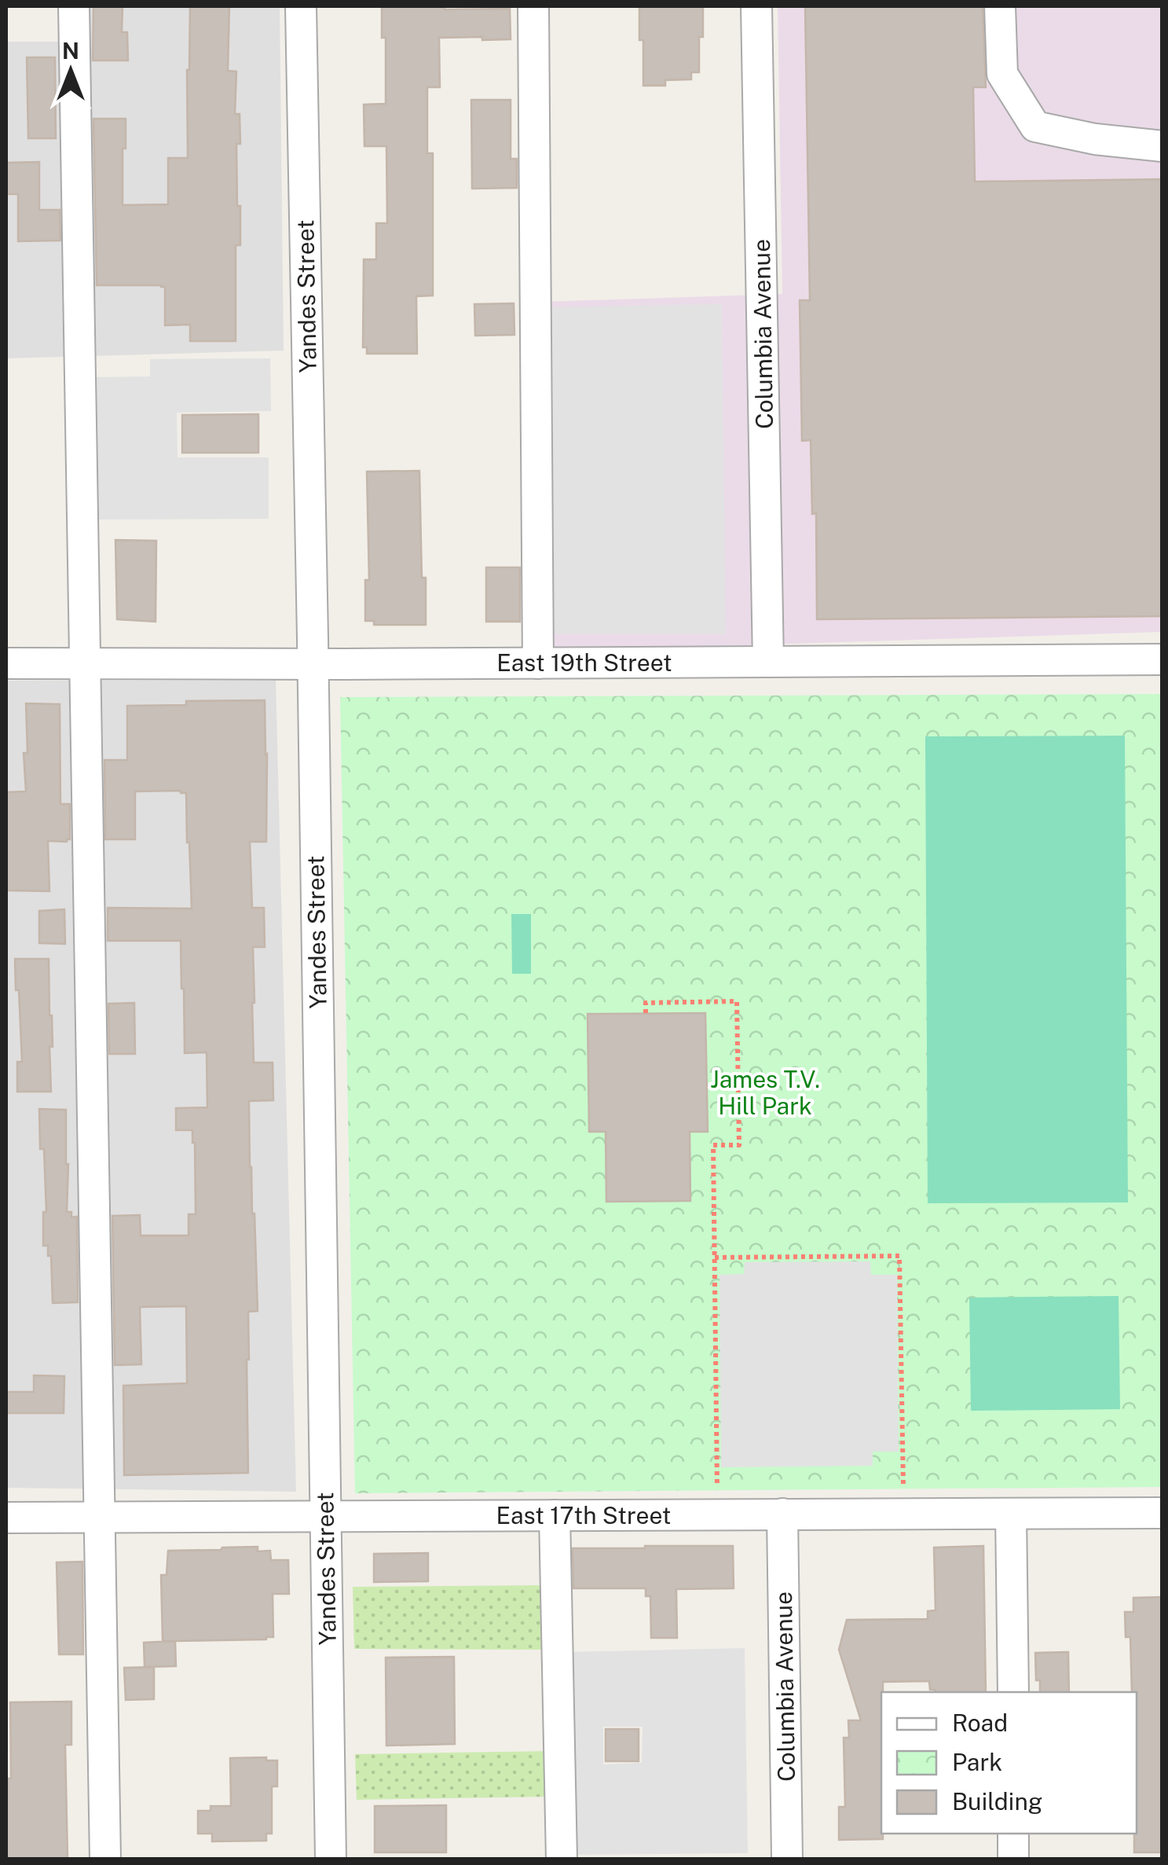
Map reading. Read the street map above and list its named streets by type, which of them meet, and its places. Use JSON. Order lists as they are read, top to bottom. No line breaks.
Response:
{"streets":{"street":["Yandes Street","Columbia Avenue","East 19th Street","East 17th Street"]},"crossings":[["Yandes Street","East 19th Street"],["Yandes Street","East 17th Street"],["Columbia Avenue","East 19th Street"],["Columbia Avenue","East 17th Street"]],"parks":["James T.V. Hill Park"],"legend":["Road","Park","Building"],"north":"top"}
